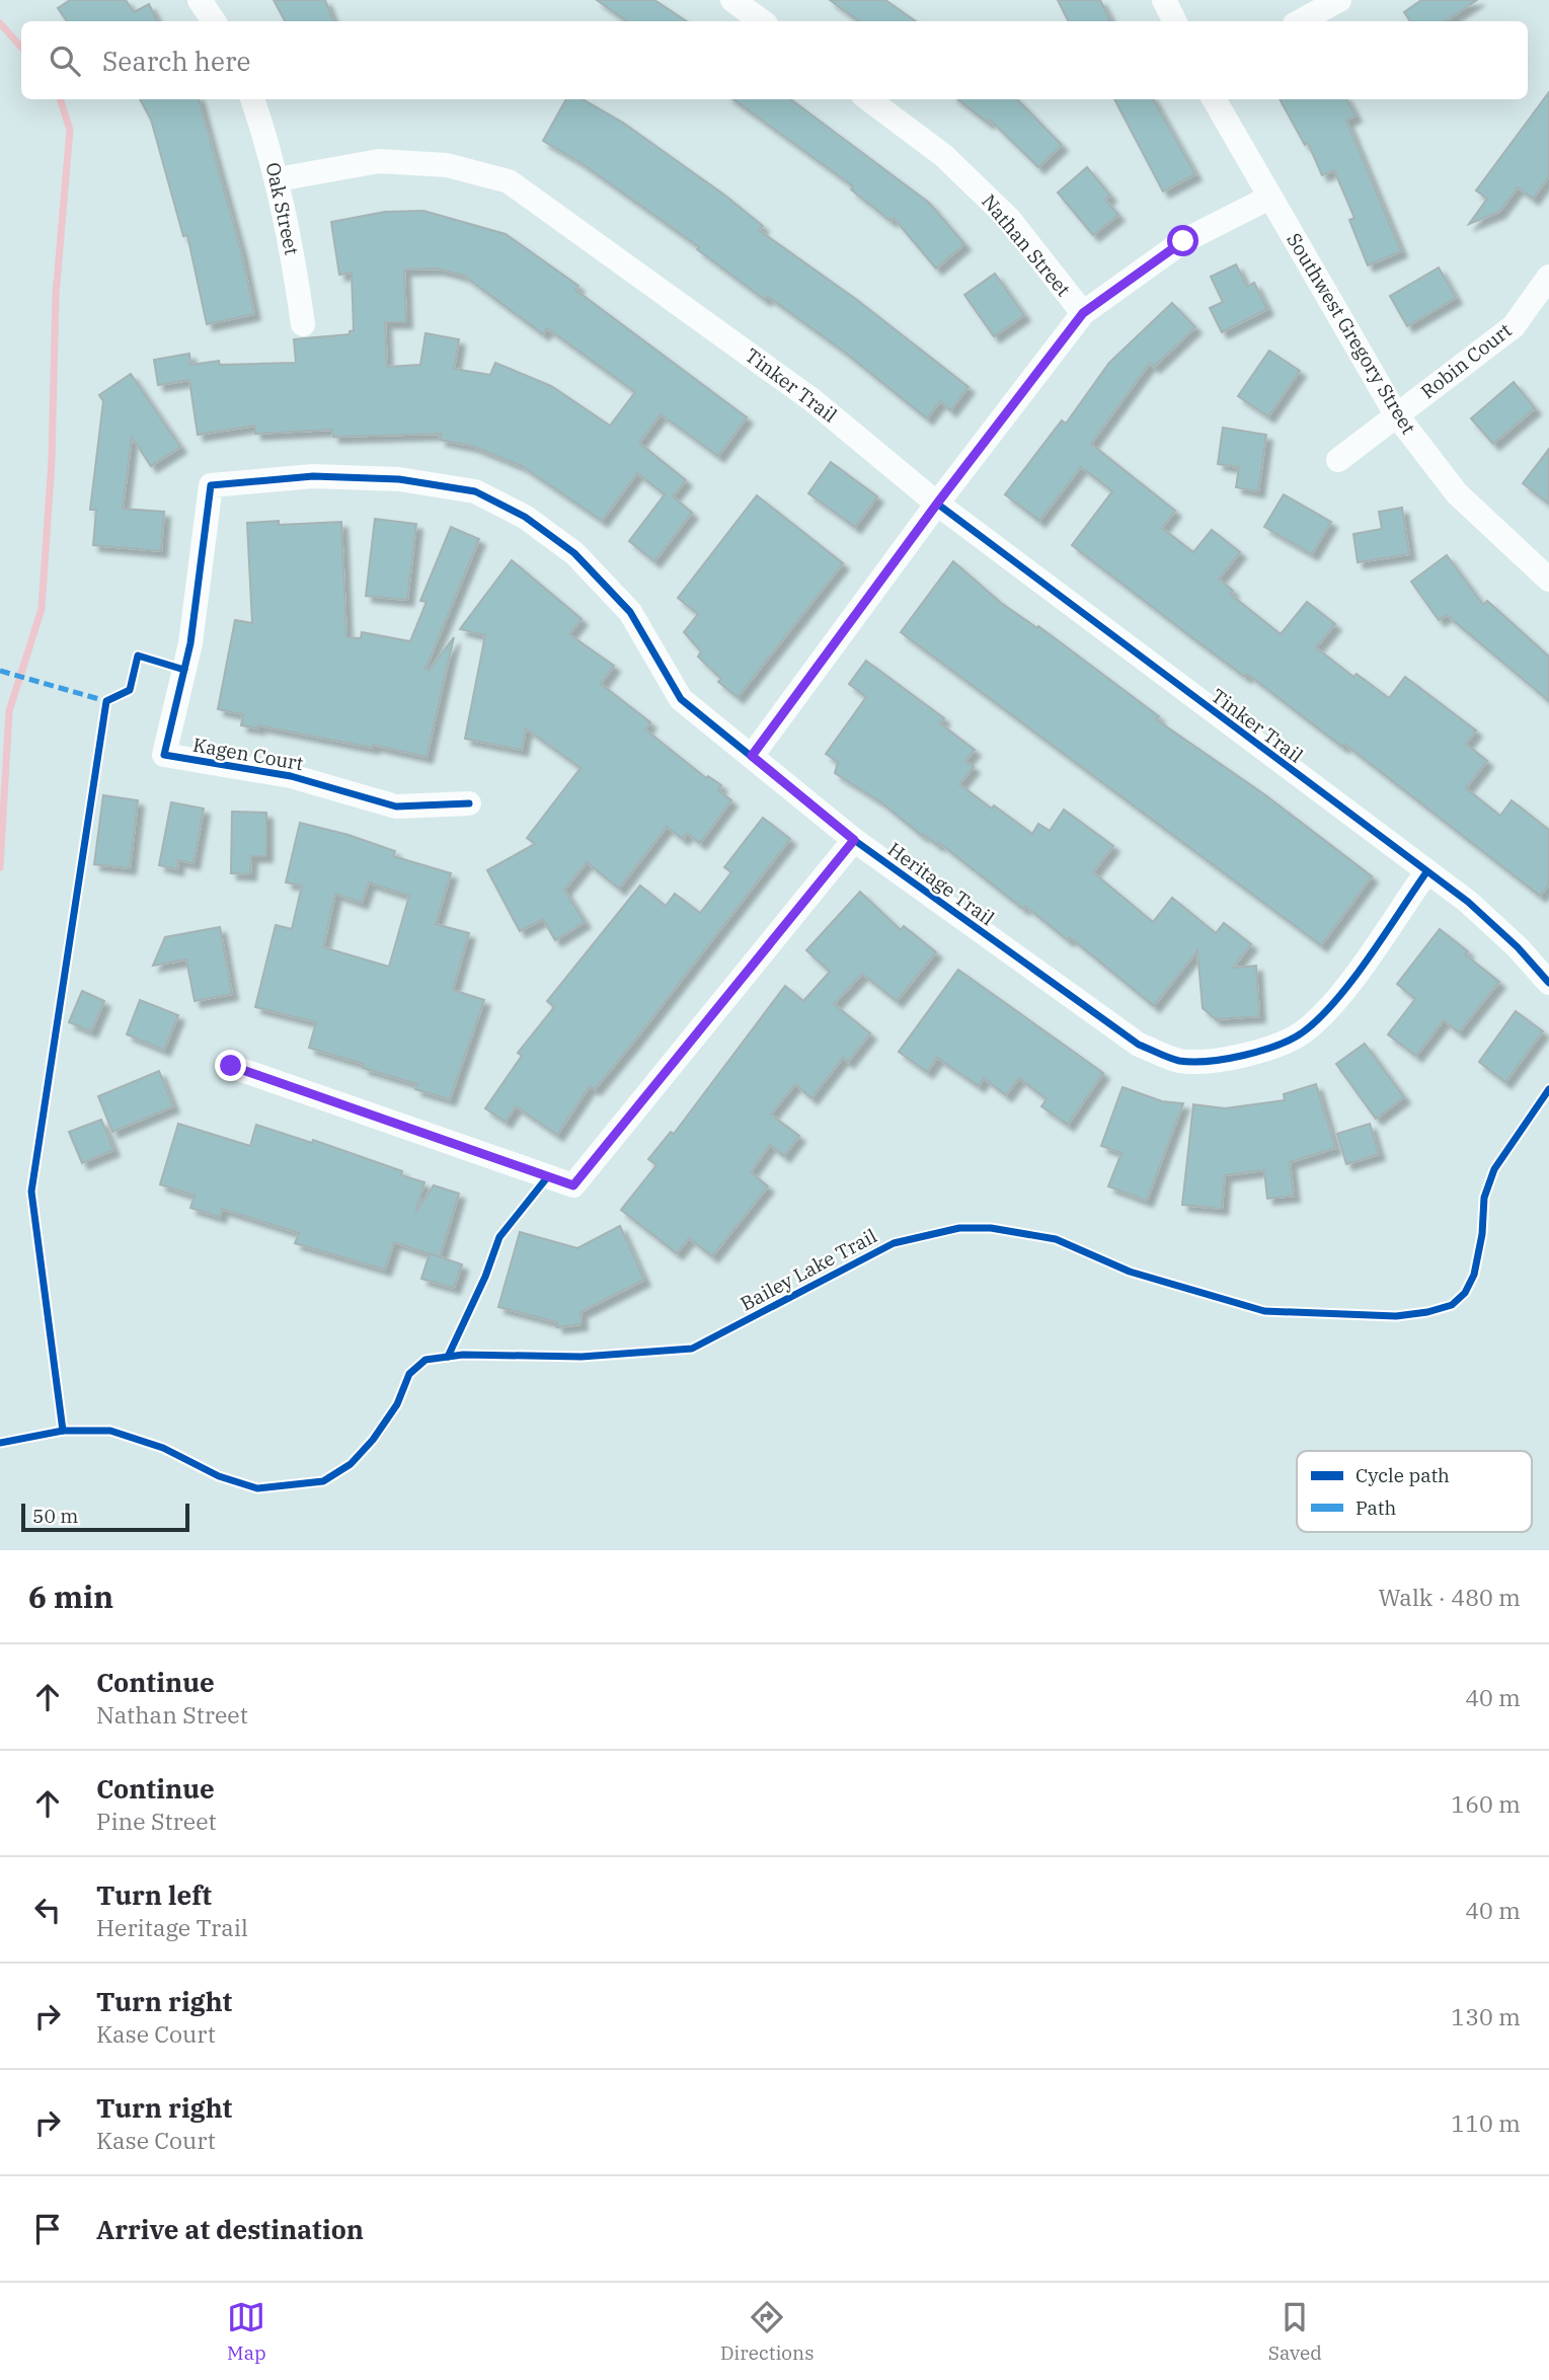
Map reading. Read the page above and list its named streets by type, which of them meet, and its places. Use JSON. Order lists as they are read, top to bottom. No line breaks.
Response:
{"streets":{"street":["Oak Street","Nathan Street","Southwest Gregory Street","Robin Court","Tinker Trail","Kagen Court","Heritage Trail"],"cycle path":["Bailey Lake Trail"]},"crossings":[["Oak Street","Tinker Trail"],["Nathan Street","Southwest Gregory Street"],["Southwest Gregory Street","Robin Court"],["Tinker Trail","Heritage Trail"],["Kagen Court","Heritage Trail"]],"legend":["Cycle path","Path"],"scale_bar":"50 m","page":{"search":"Search here","scale":"50 m","heading":["6 min","Walk · 480 m"],"list":[["Continue","Nathan Street","40 m"],["Continue","Pine Street","160 m"],["Turn left","Heritage Trail","40 m"],["Turn right","Kase Court","130 m"],["Turn right","Kase Court","110 m"],"Arrive at destination"],"nav":["Map","Directions","Saved"]}}
